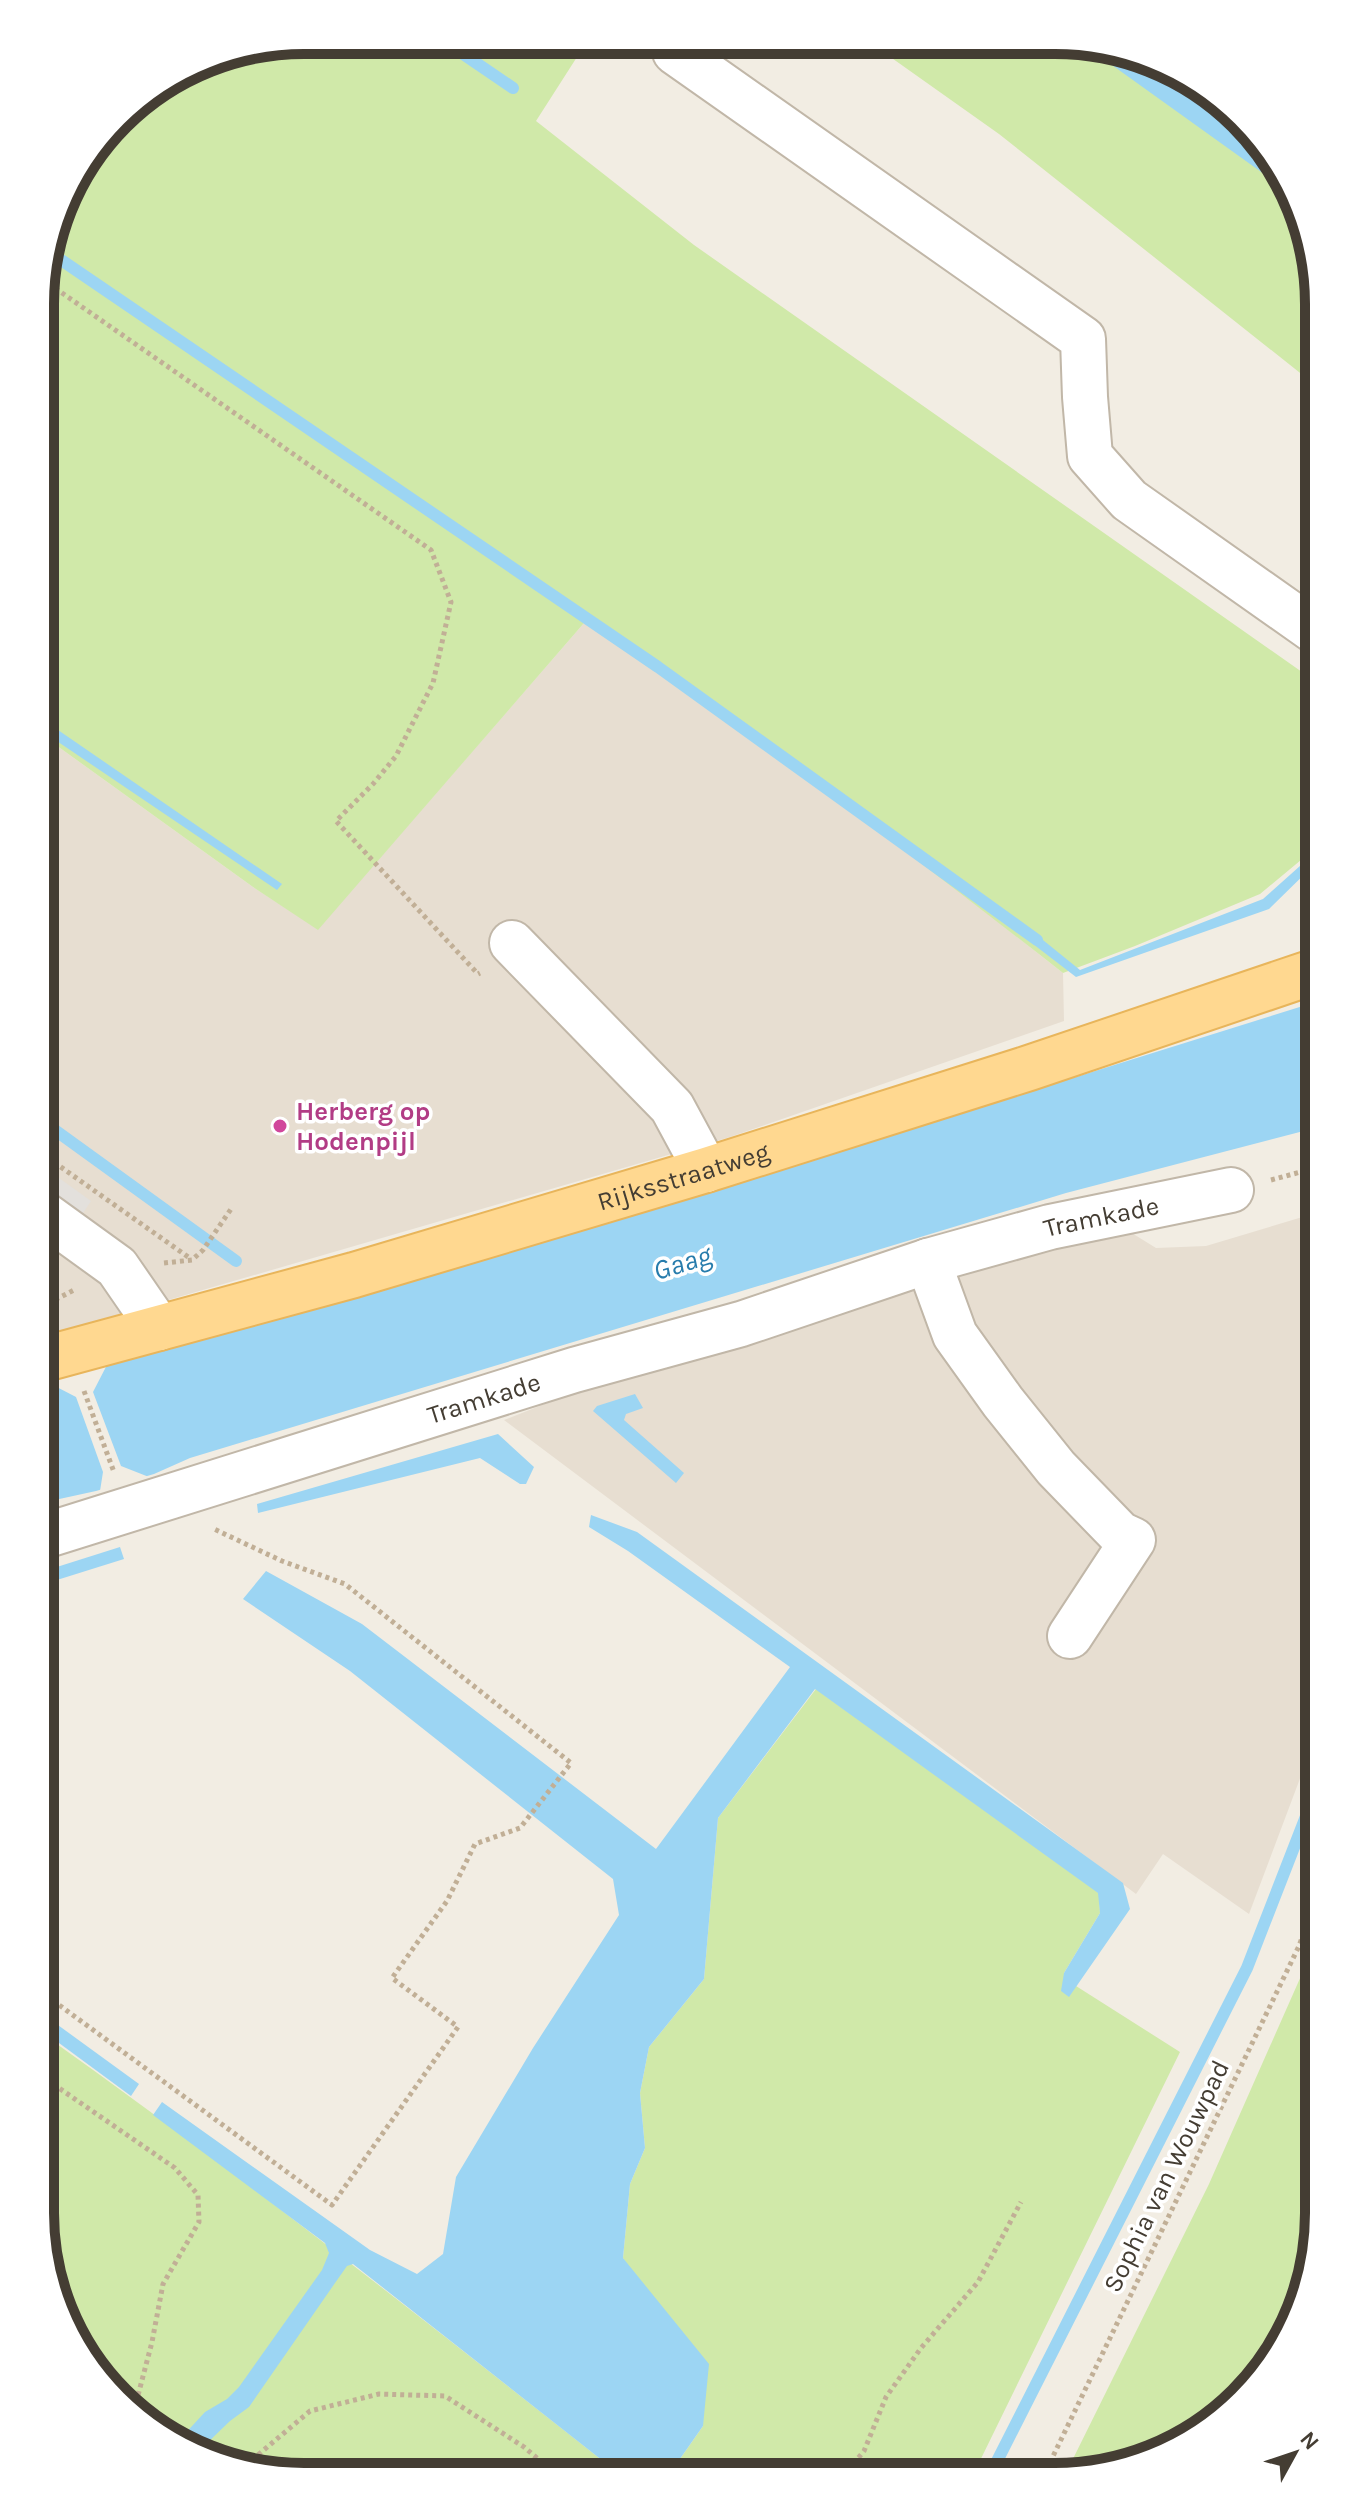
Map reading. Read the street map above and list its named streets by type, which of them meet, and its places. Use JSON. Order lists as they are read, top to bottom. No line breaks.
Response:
{"streets":{"main road":["Rijksstraatweg"],"street":["Tramkade"],"path":["Sophia van Wouwpad"]},"water":["Gaag"],"places":["Herberg op Hodenpijl"],"north":"top right"}
